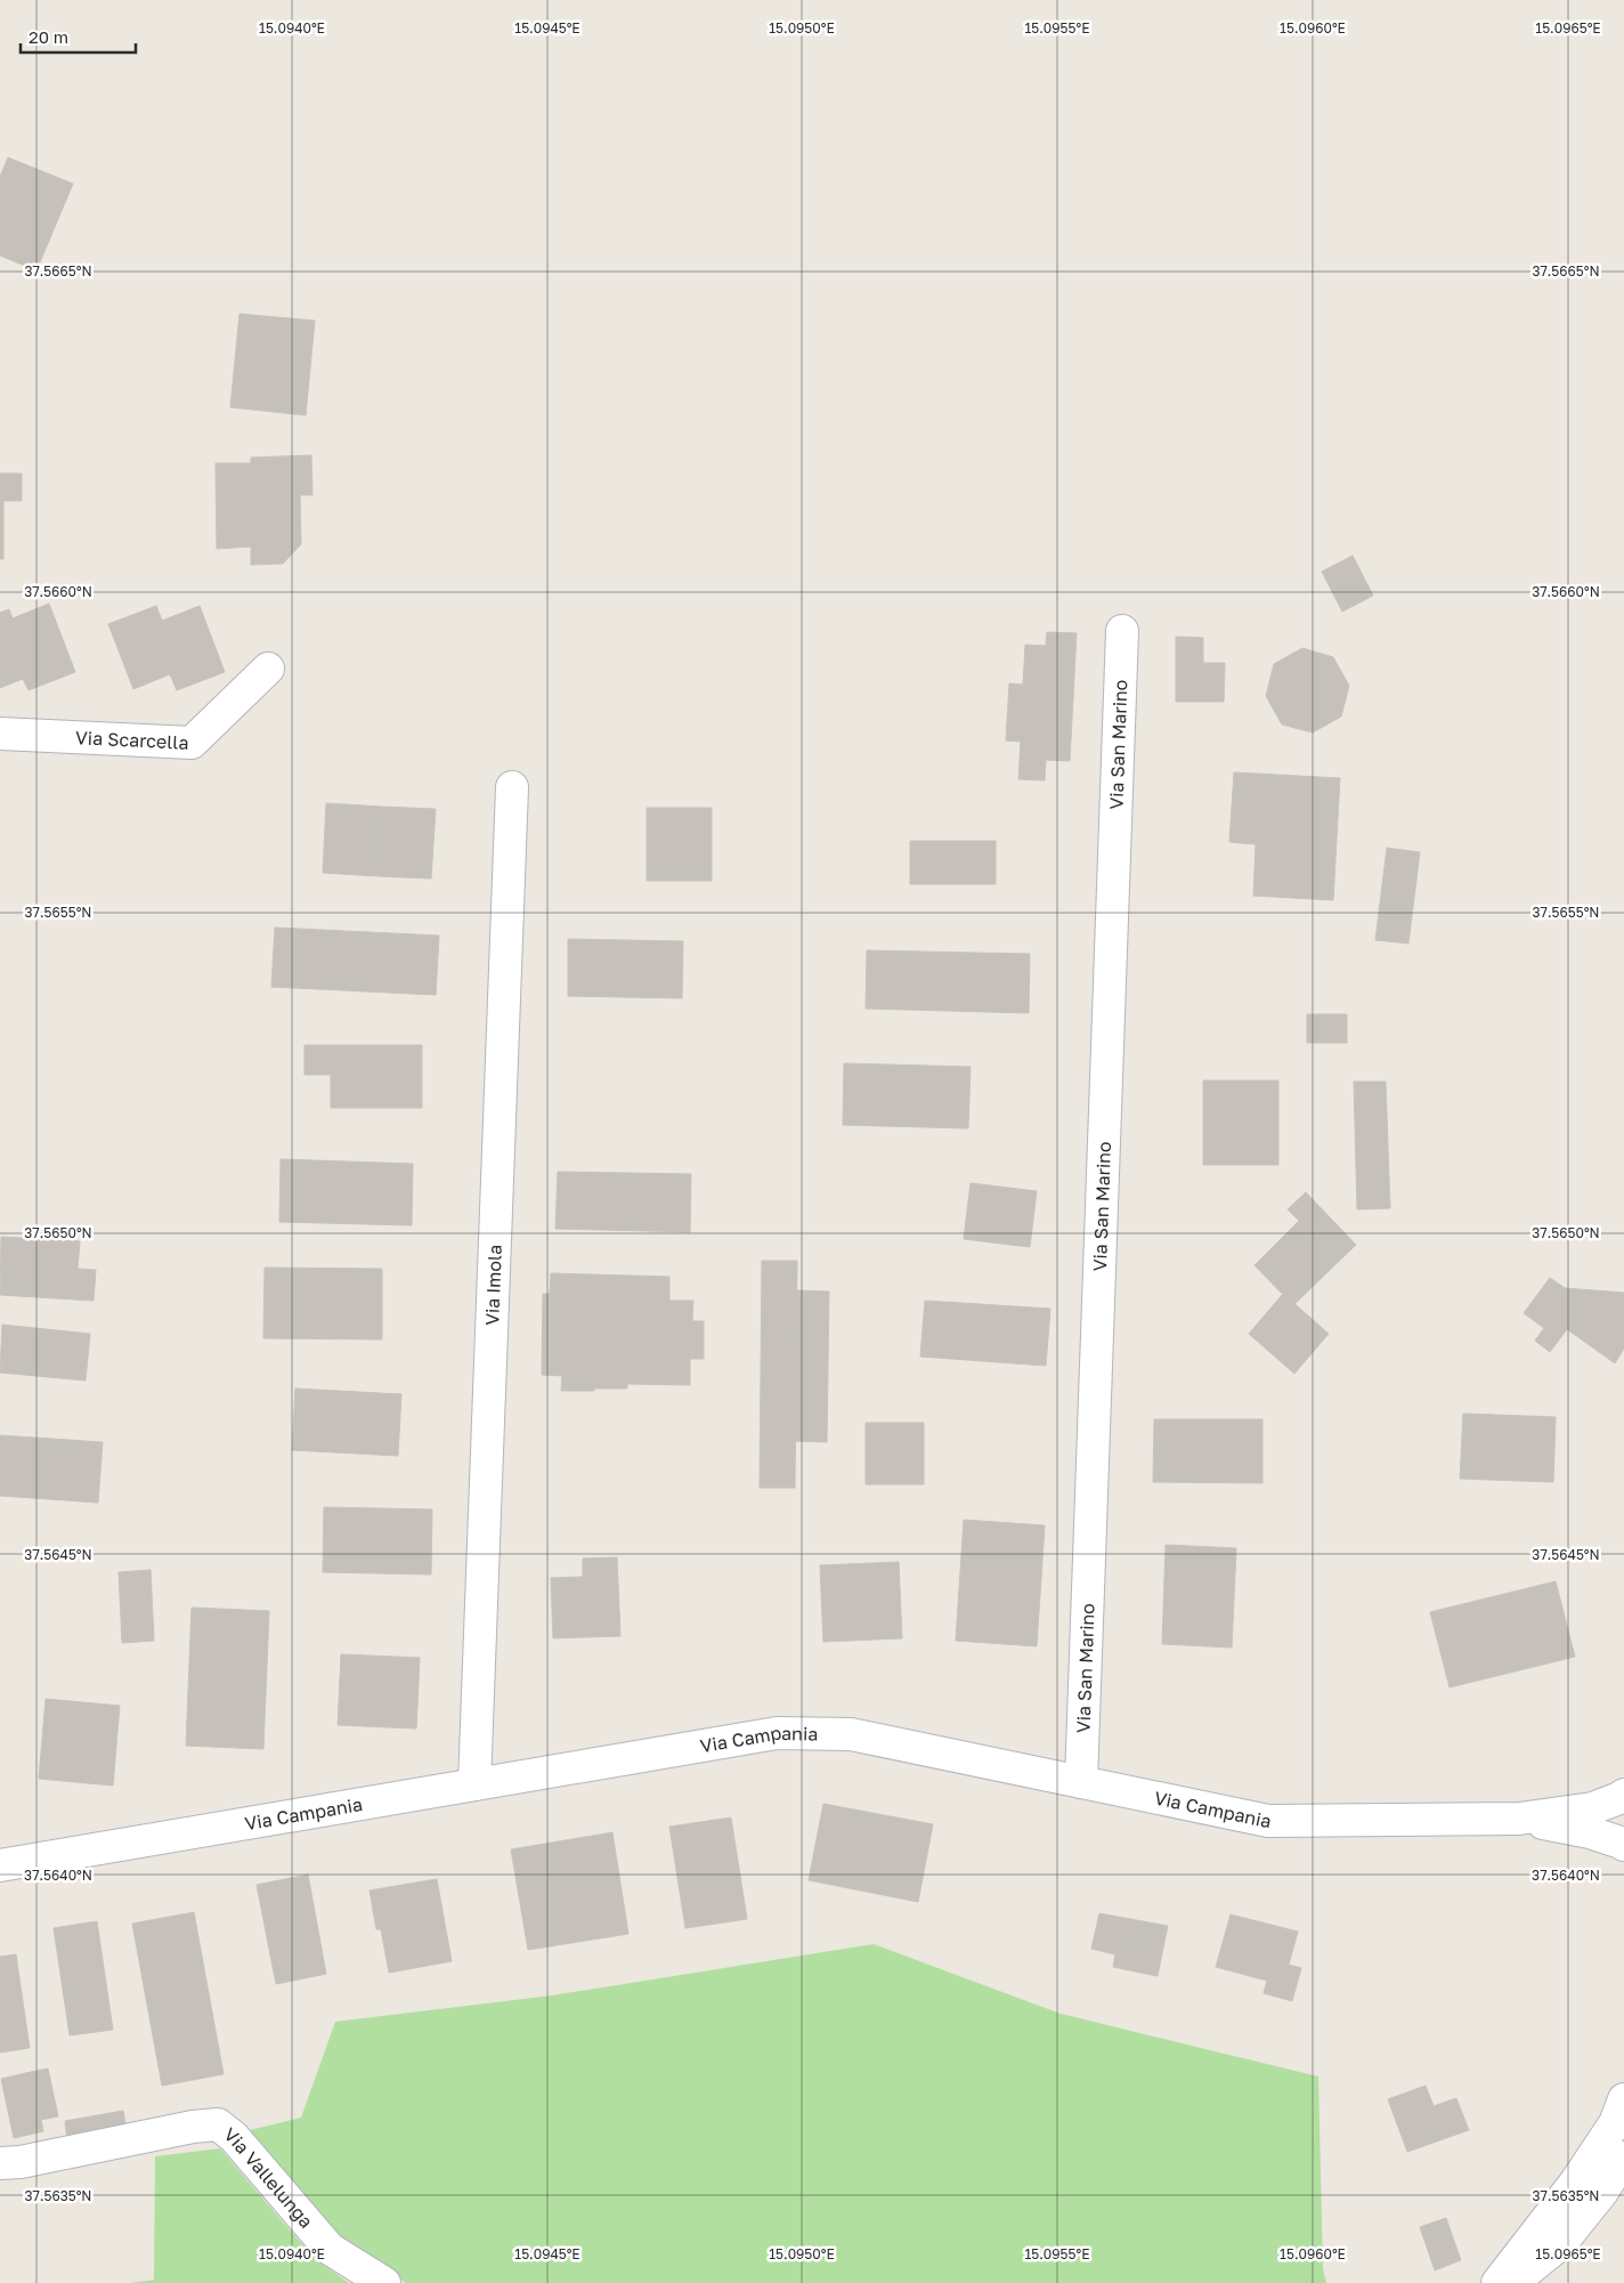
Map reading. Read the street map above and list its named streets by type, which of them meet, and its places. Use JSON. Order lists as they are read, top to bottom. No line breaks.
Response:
{"streets":{"street":["Via Scarcella","Via San Marino","Via Imola","Via Campania","Via Vallelunga"]},"crossings":[["Via San Marino","Via Campania"],["Via Imola","Via Campania"]],"scale_bar":"20 m","coordinates":["15.0940°E","15.0945°E","15.0950°E","15.0955°E","15.0960°E","15.0965°E","37.5665°N","37.5660°N","37.5655°N","37.5650°N","37.5645°N","37.5640°N","37.5635°N"]}
